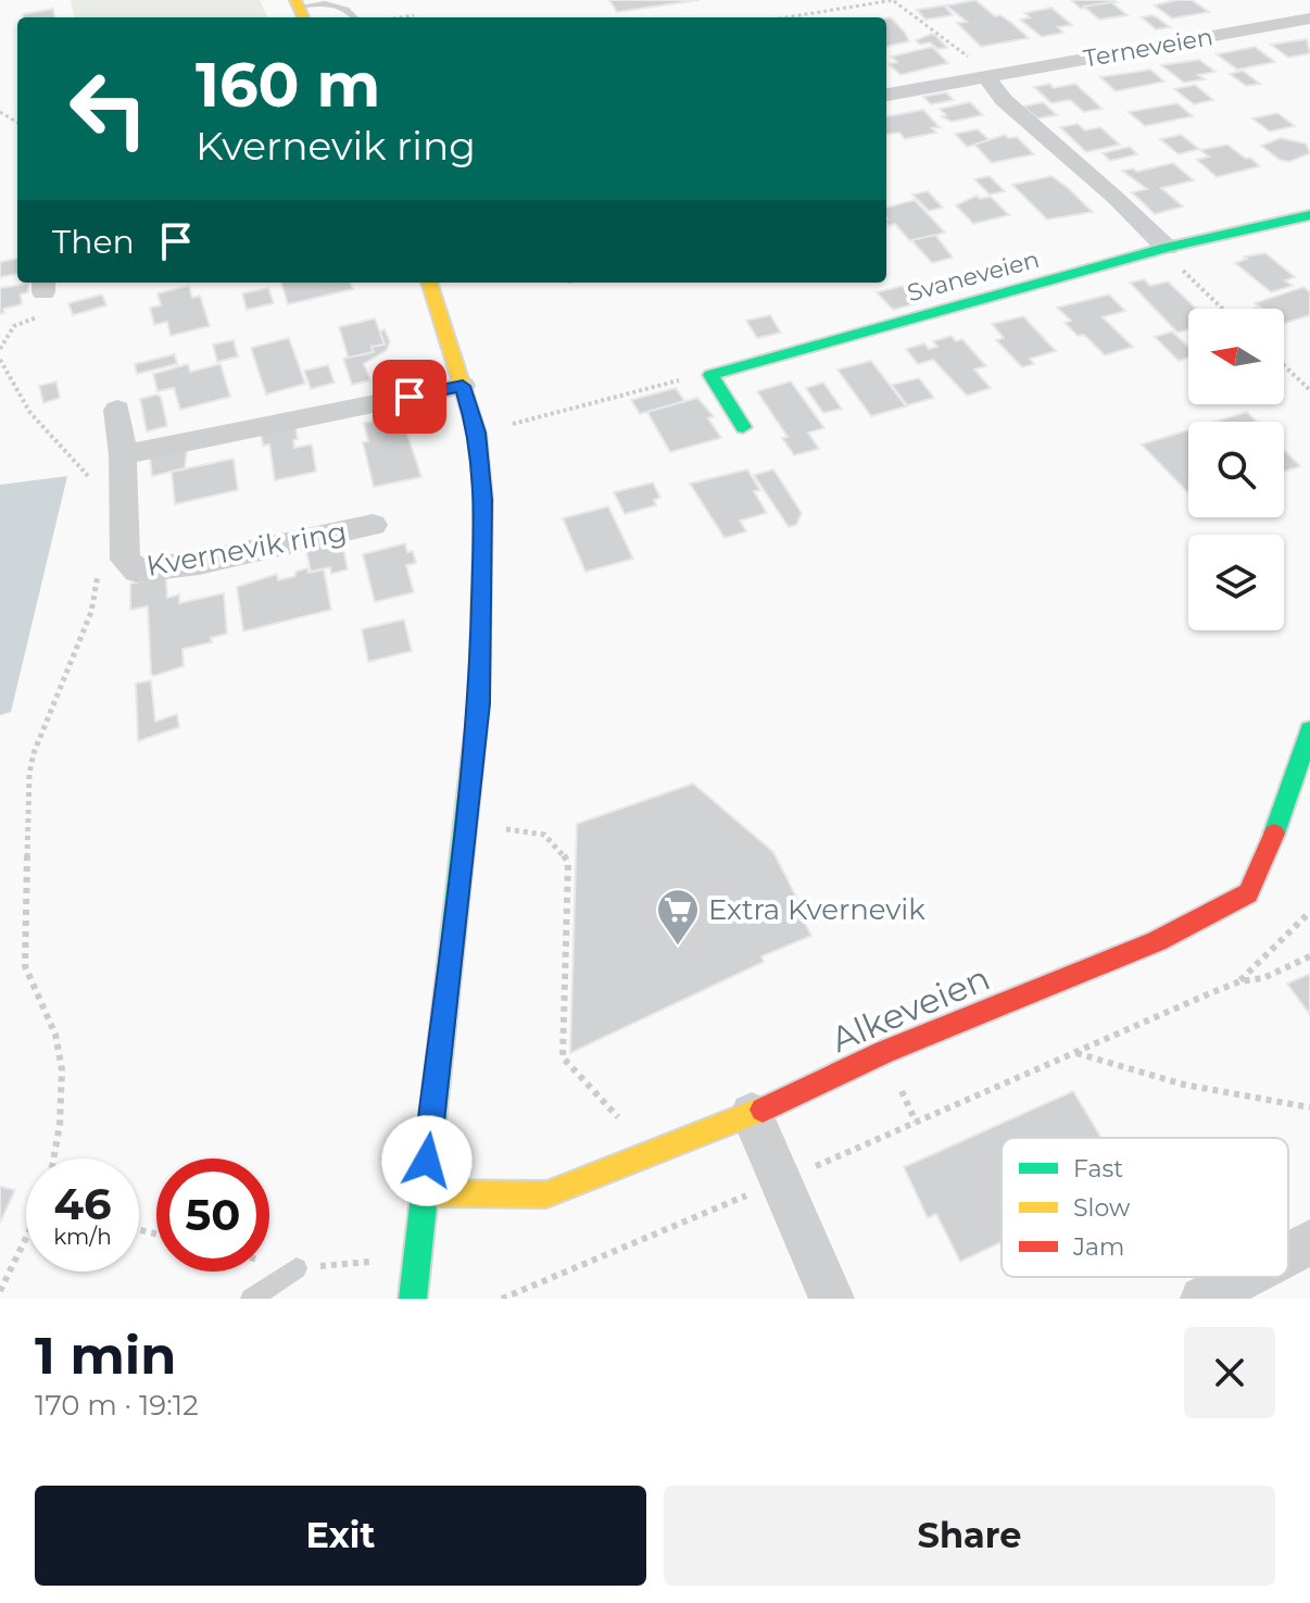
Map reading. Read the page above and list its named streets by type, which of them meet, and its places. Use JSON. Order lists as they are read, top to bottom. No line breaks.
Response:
{"streets":{"street":["Terneveien","Svaneveien","Kvernevik ring","Alkeveien"]},"places":{"supermarket":["Extra Kvernevik"]},"legend":["Fast","Slow","Jam"],"north":"left","page":{"turn":["160 m","Kvernevik ring"],"then":"Then","speed":"46 km/h","limit":"50","heading":["1 min","170 m · 19:12"],"buttons":["Exit","Share"]}}
